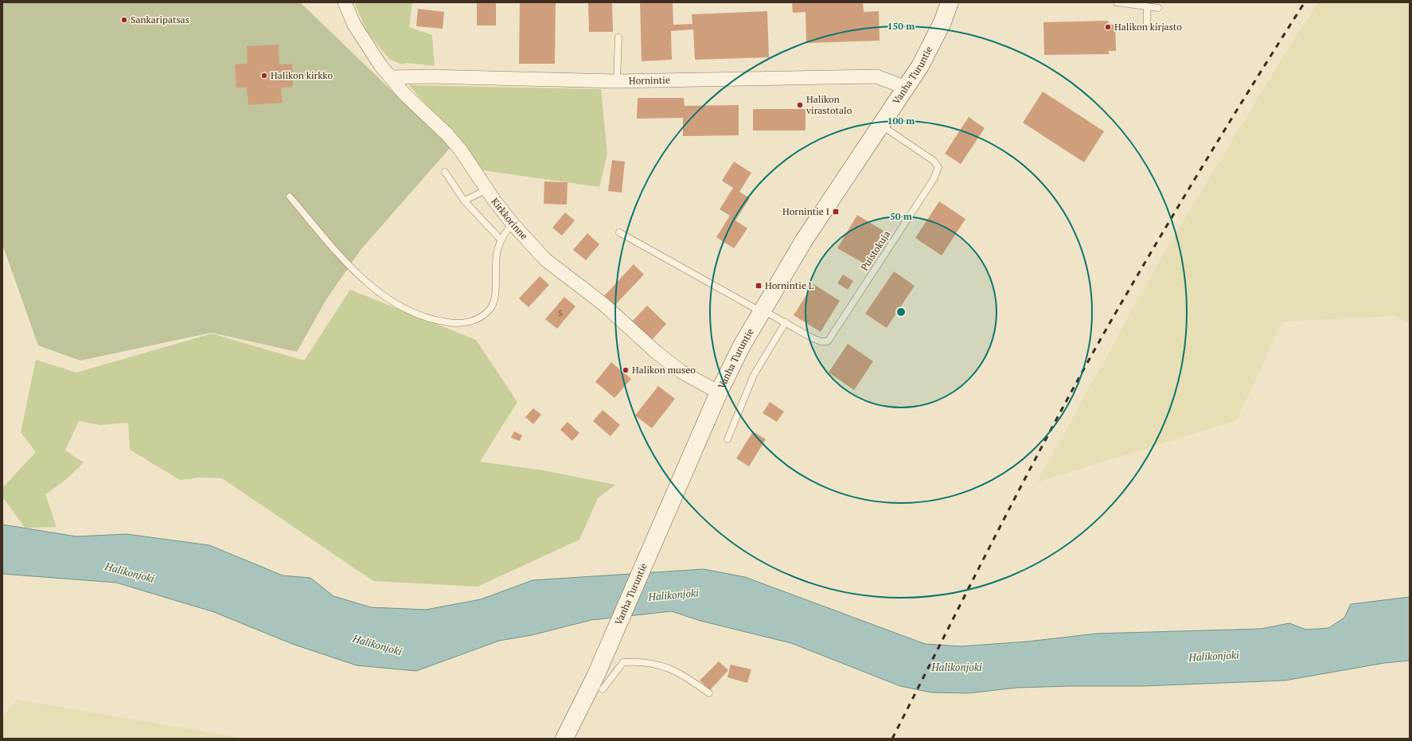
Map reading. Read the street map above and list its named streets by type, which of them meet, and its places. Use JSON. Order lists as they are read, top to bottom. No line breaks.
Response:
{"streets":{"street":["Vanha Turuntie","Hornintie","Kirkkorinne"],"lane":["Puistokuja"]},"crossings":[["Vanha Turuntie","Hornintie"],["Vanha Turuntie","Kirkkorinne"],["Vanha Turuntie","Puistokuja"],["Hornintie","Kirkkorinne"]],"water":["Halikonjoki"],"places":{"other":["Sankaripatsas","Halikon kirjasto","Halikon kirkko","Halikon virastotalo","Halikon museo"],"transit":["Hornintie I","Hornintie L"]},"house_numbers":["5"],"rings":["150 m","100 m","50 m"]}
